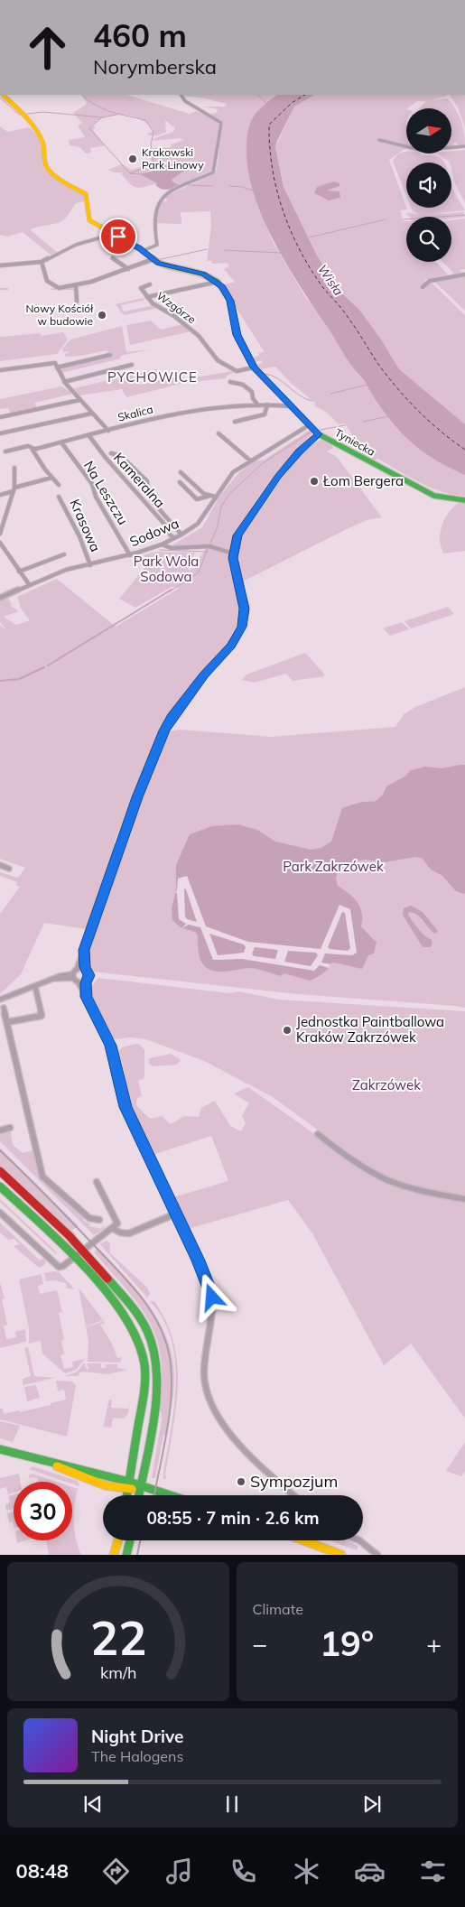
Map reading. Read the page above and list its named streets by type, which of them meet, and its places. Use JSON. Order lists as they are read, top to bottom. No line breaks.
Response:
{"streets":{"street":["Wzgórze","Skalica","Tyniecka","Kameralna","Na Leszczu","Krasowa","Sodowa"]},"crossings":[["Wzgórze","Tyniecka"],["Skalica","Tyniecka"],["Skalica","Kameralna"],["Skalica","Na Leszczu"],["Tyniecka","Sodowa"],["Kameralna","Sodowa"],["Na Leszczu","Sodowa"],["Krasowa","Sodowa"]],"districts":["PYCHOWICE"],"water":["Wisła"],"parks":["Park Wola Sodowa","Park Zakrzówek","Zakrzówek"],"places":["Krakowski Park Linowy","Nowy Kościół w budowie","Łom Bergera","Jednostka Paintballowa Kraków Zakrzówek","Sympozjum"],"north":"right","page":{"turn":["460 m","Norymberska"],"limit":"30","trip":"08:55 · 7 min · 2.6 km","tile":"Climate","heat":["−","19°","+"],"song":["Night Drive","The Halogens"],"tabs":"08:48","gauge":["22","km/h"]}}
